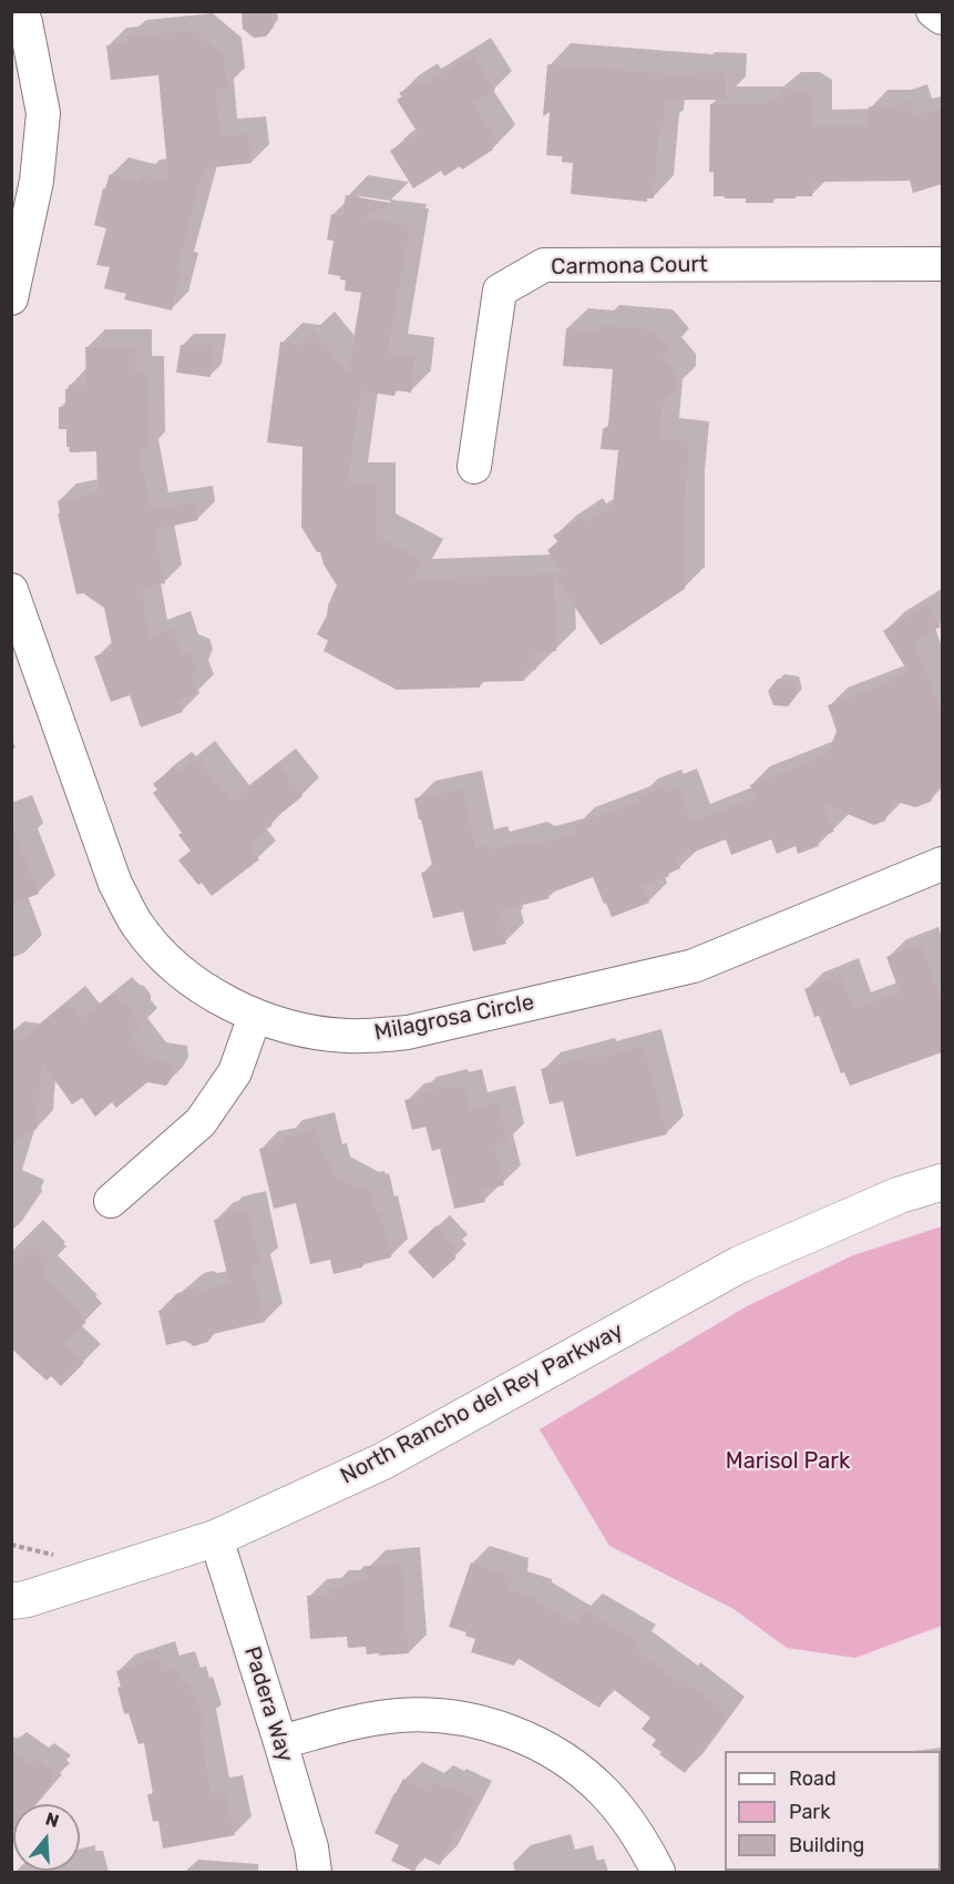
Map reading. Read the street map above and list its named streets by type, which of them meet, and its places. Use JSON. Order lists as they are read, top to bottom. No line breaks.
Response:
{"streets":{"street":["Carmona Court","Milagrosa Circle","North Rancho del Rey Parkway","Padera Way"]},"crossings":[["North Rancho del Rey Parkway","Padera Way"]],"parks":["Marisol Park"],"legend":["Road","Park","Building"],"north":"top"}
